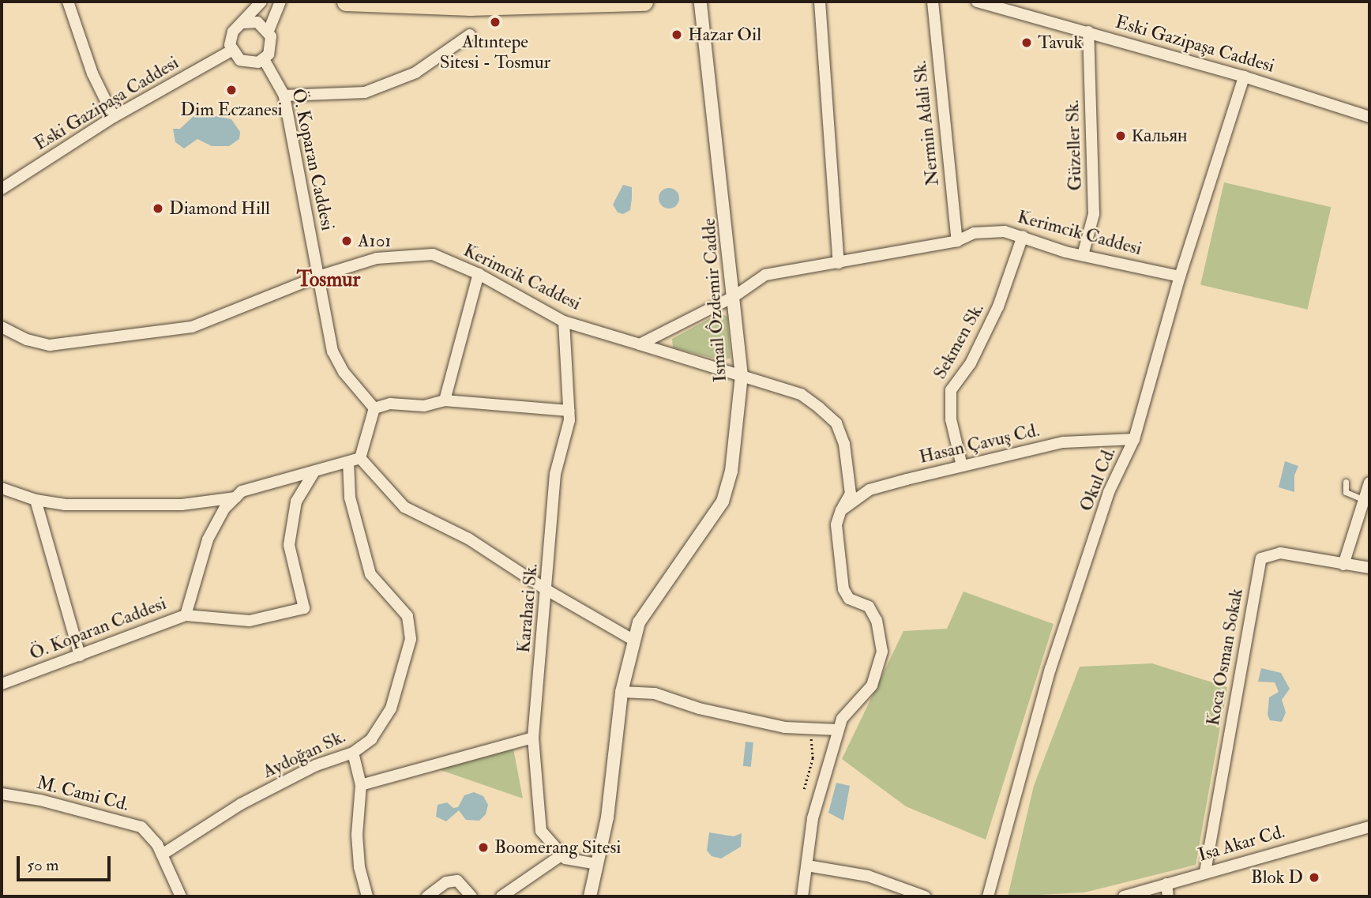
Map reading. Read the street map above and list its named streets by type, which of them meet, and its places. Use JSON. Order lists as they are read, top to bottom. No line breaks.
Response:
{"streets":{"street":["Eski Gazipaşa Caddesi","Nermin Adali Sk.","Güzeller Sk.","Ö. Koparan Caddesi","Kerimcik Caddesi","Ismail Ôzdemir Cadde","Sekmen Sk.","Hasan Çavuş Cd.","Okul Cd.","Karahaci Sk.","Koca Osman Sokak","Aydoğan Sk.","M. Cami Cd.","Isa Akar Cd."]},"crossings":[["Eski Gazipaşa Caddesi","Güzeller Sk."],["Eski Gazipaşa Caddesi","Ö. Koparan Caddesi"],["Eski Gazipaşa Caddesi","Okul Cd."],["Nermin Adali Sk.","Kerimcik Caddesi"],["Güzeller Sk.","Kerimcik Caddesi"],["Ö. Koparan Caddesi","Kerimcik Caddesi"],["Ö. Koparan Caddesi","Aydoğan Sk."],["Kerimcik Caddesi","Ismail Ôzdemir Cadde"],["Kerimcik Caddesi","Sekmen Sk."],["Kerimcik Caddesi","Okul Cd."],["Kerimcik Caddesi","Karahaci Sk."],["Sekmen Sk.","Hasan Çavuş Cd."],["Hasan Çavuş Cd.","Okul Cd."],["Koca Osman Sokak","Isa Akar Cd."],["Aydoğan Sk.","M. Cami Cd."]],"districts":["Tosmur"],"places":["Altıntepe Sitesi - Tosmur","Hazar Oil","Tavuk","Dim Eczanesi","Кальян","Diamond Hill","A101","Boomerang Sitesi","Blok D"],"scale_bar":"50 m"}
